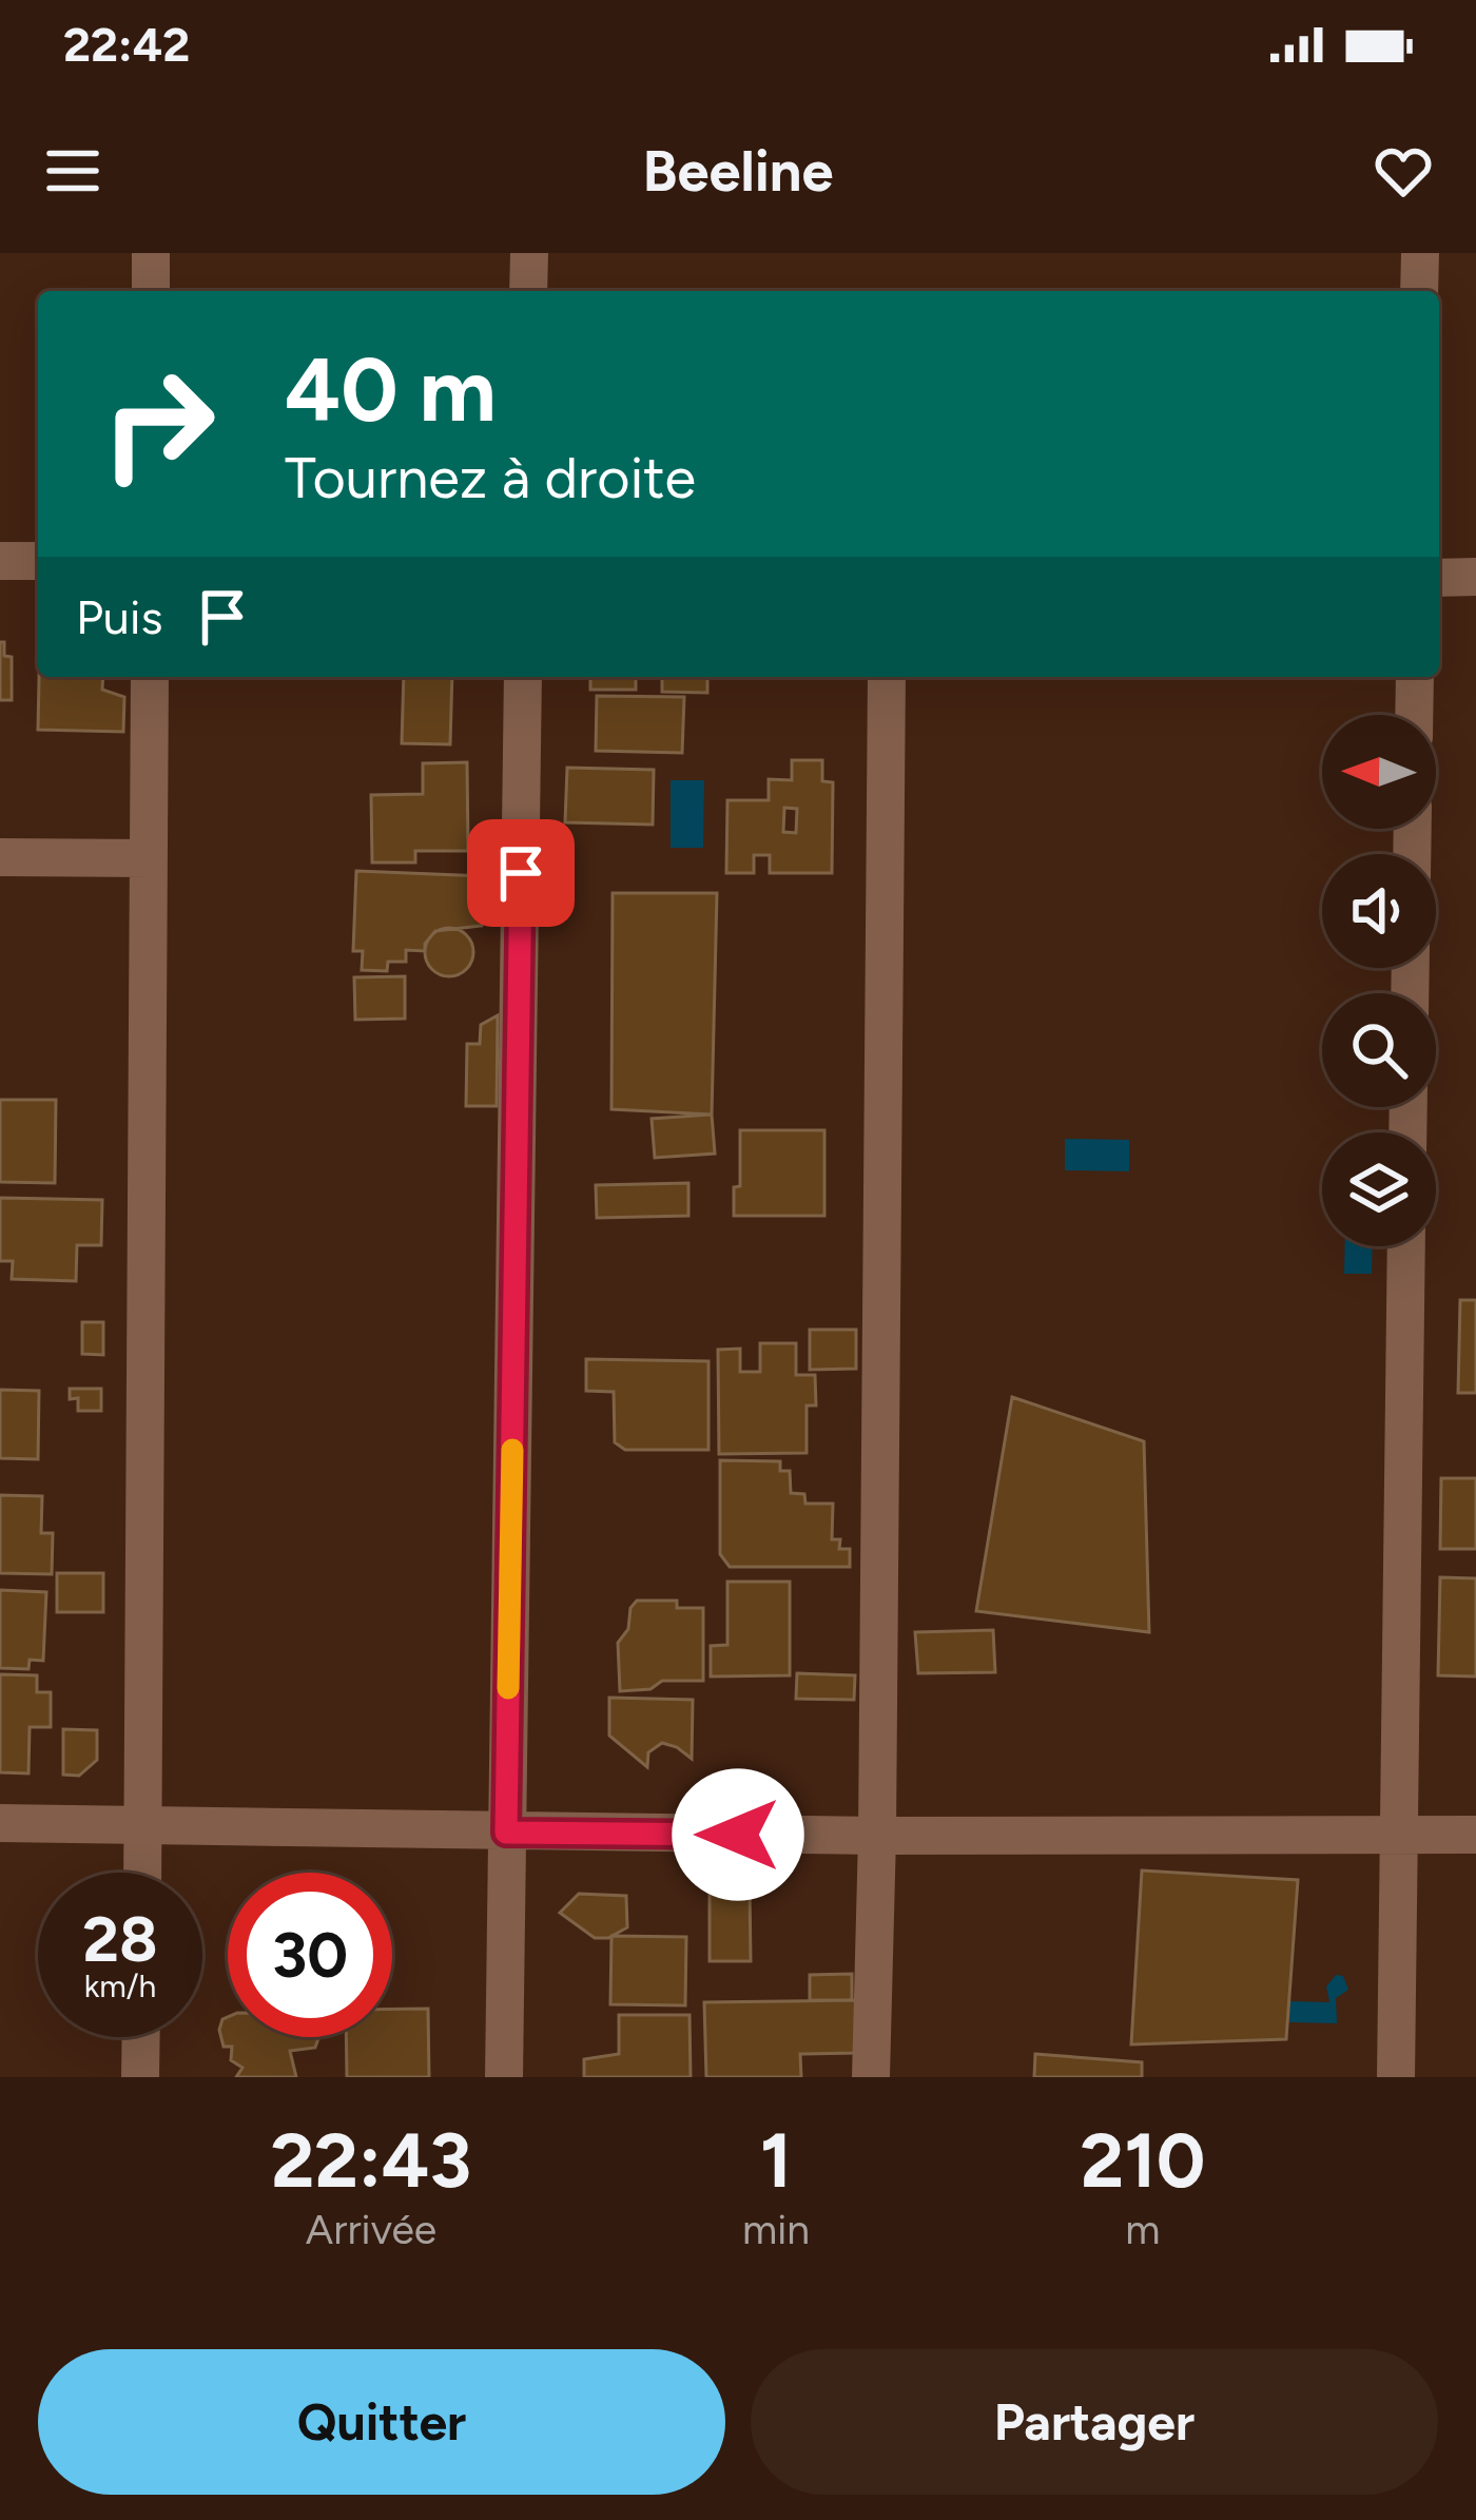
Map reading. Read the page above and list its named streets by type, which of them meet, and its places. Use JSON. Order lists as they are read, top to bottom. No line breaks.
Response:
{"north":"left","page":{"status":"22:42","header":"Beeline","turn":["40 m","Tournez à droite"],"then":"Puis","speed":"28 km/h","limit":"30","eta":["22:43","Arrivée","1","min","210","m"],"buttons":["Quitter","Partager"]}}
